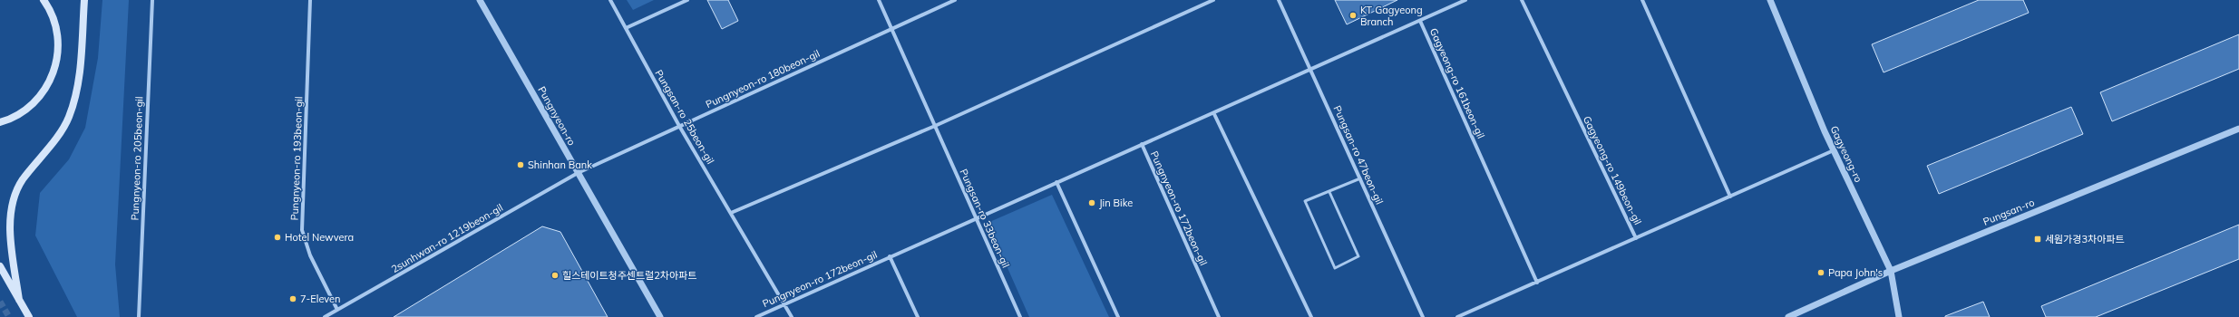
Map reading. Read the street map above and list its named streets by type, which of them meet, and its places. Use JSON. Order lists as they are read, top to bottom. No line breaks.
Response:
{"streets":{"street":["Pungnyeon-ro 180beon-gil","Gagyeong-ro 161beon-gil","Pungnyeon-ro","Pungsan-ro 25beon-gil","Gagyeong-ro","Pungsan-ro 47beon-gil","Pungnyeon-ro 205beon-gil","Pungnyeon-ro 193beon-gil","Gagyeong-ro 149beon-gil","Pungnyeon-ro 172beon-gil","Pungsan-ro","Pungsan-ro 33beon-gil","2sunhwan-ro 1219beon-gil"]},"crossings":[["Pungnyeon-ro 180beon-gil","Pungnyeon-ro"],["Pungnyeon-ro 180beon-gil","Pungsan-ro 25beon-gil"],["Pungnyeon-ro 180beon-gil","Pungsan-ro 33beon-gil"],["Pungnyeon-ro 180beon-gil","2sunhwan-ro 1219beon-gil"],["Gagyeong-ro 161beon-gil","Pungsan-ro 47beon-gil"],["Gagyeong-ro 161beon-gil","Gagyeong-ro 149beon-gil"],["Gagyeong-ro 161beon-gil","Pungnyeon-ro 172beon-gil"],["Pungnyeon-ro","2sunhwan-ro 1219beon-gil"],["Pungsan-ro 25beon-gil","Pungnyeon-ro 172beon-gil"],["Gagyeong-ro","Gagyeong-ro 149beon-gil"],["Gagyeong-ro","Pungsan-ro"],["Pungsan-ro 47beon-gil","Pungnyeon-ro 172beon-gil"],["Pungnyeon-ro 193beon-gil","2sunhwan-ro 1219beon-gil"],["Pungnyeon-ro 172beon-gil","Pungsan-ro 33beon-gil"]],"places":{"other":["KT Gagyeong Branch","Shinhan Bank","Jin Bike","Hotel Newvera","Papa John's","힐스테이트청주센트럴2차아파트","7-Eleven"],"transit":["세원가경3차아파트"]}}
